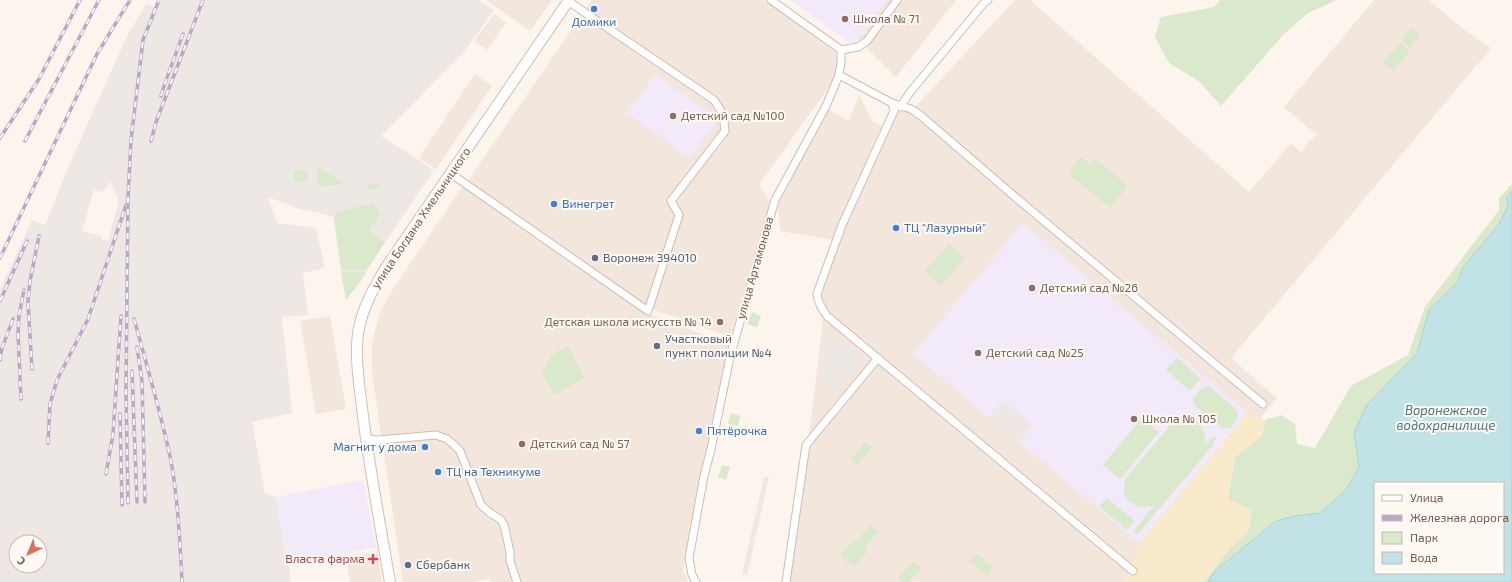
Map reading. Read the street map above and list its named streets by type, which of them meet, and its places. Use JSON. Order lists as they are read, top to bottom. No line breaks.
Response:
{"streets":{"main road":["улица Богдана Хмельницкого"],"street":["улица Артамонова"]},"water":["Воронежское водохранилище"],"places":{"other":["Домики","Школа № 71","Детский сад №100","Винегрет","ТЦ \"Лазурный\"","Воронеж 394010","Детский сад №26","Детская школа искусств № 14","Участковый пункт полиции №4","Детский сад №25","Школа № 105","Пятёрочка","Детский сад № 57","Магнит у дома","ТЦ на Техникуме","Сбербанк"],"health":["Власта фарма"]},"legend":["Улица","Железная дорога","Парк","Вода"],"north":"bottom left"}
